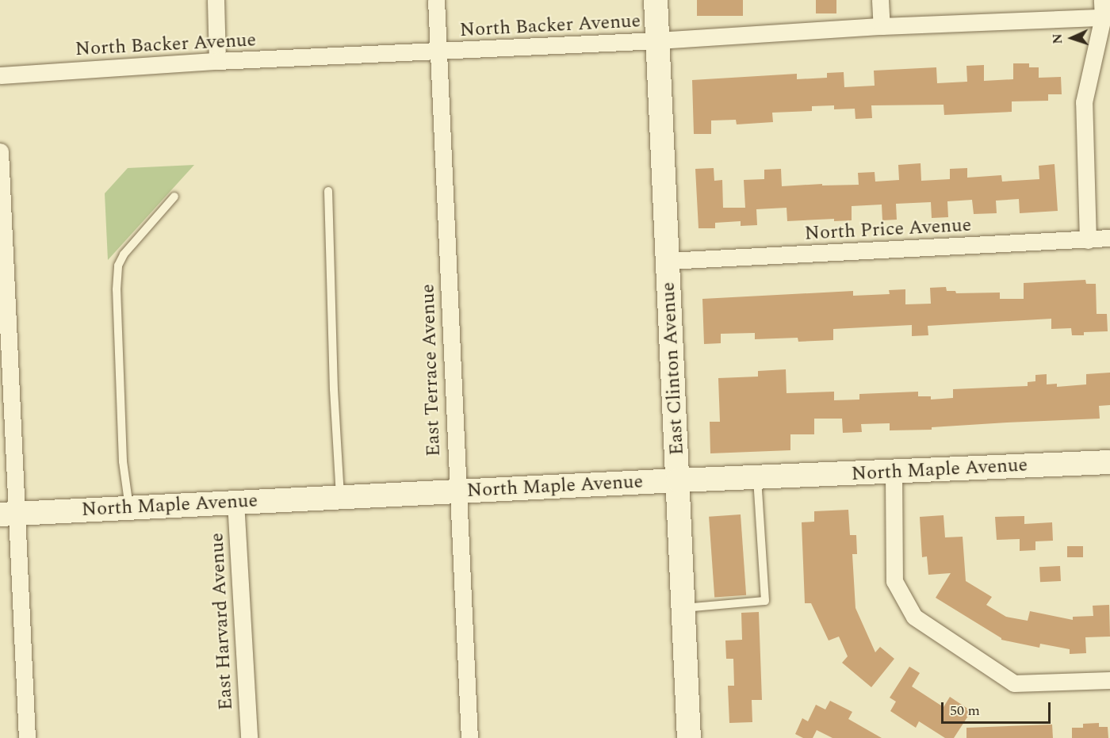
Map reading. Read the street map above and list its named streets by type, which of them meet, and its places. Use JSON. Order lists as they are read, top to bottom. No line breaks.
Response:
{"streets":{"street":["North Backer Avenue","North Price Avenue","East Clinton Avenue","East Terrace Avenue","North Maple Avenue","East Harvard Avenue"]},"crossings":[["North Backer Avenue","East Clinton Avenue"],["North Backer Avenue","East Terrace Avenue"],["North Price Avenue","East Clinton Avenue"],["East Clinton Avenue","North Maple Avenue"],["East Terrace Avenue","North Maple Avenue"],["North Maple Avenue","East Harvard Avenue"]],"scale_bar":"50 m","north":"left"}
